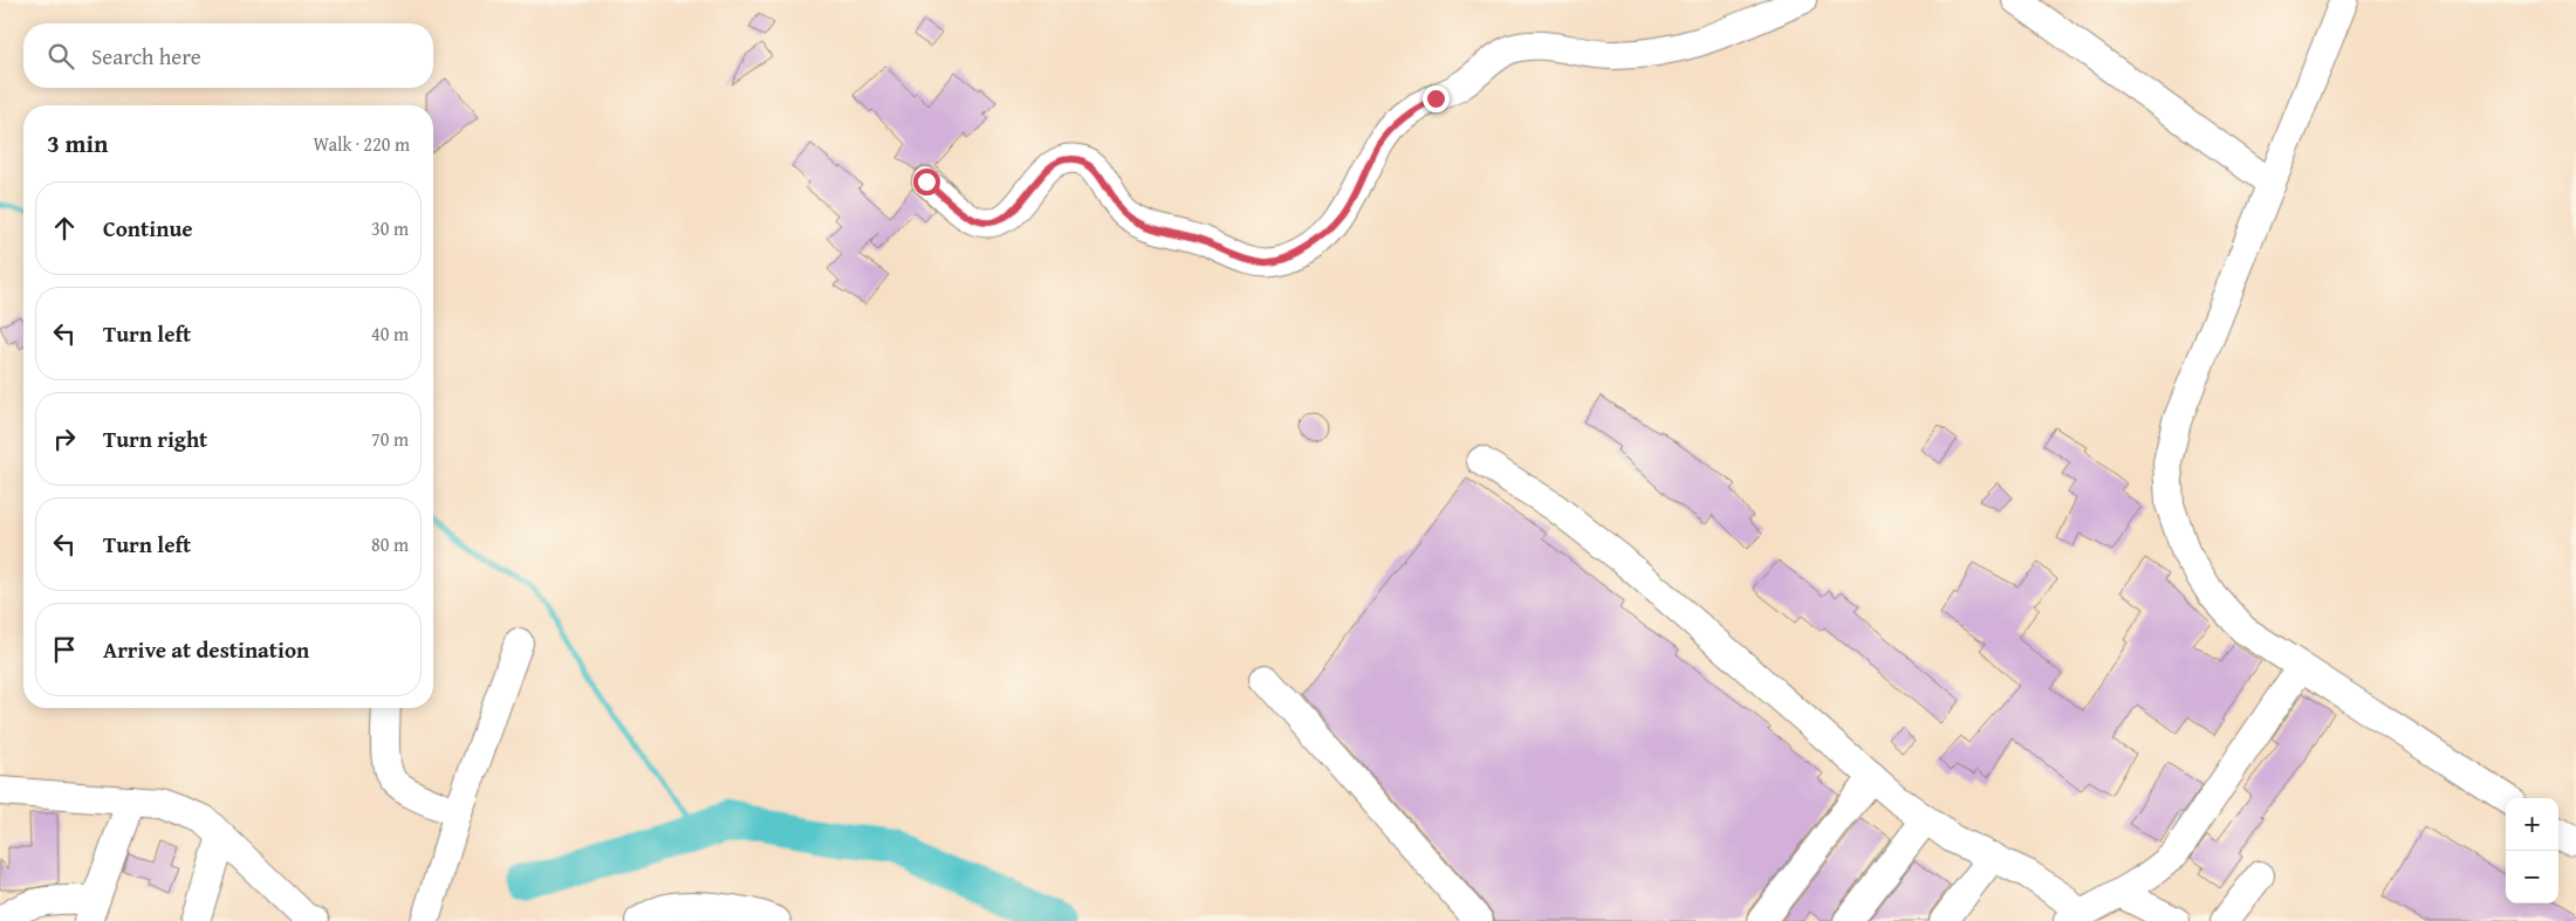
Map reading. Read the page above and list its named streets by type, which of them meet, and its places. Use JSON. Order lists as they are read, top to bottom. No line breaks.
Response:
{"page":{"search":"Search here","heading":["3 min","Walk · 220 m"],"list":[["Continue","30 m"],["Turn left","40 m"],["Turn right","70 m"],["Turn left","80 m"],"Arrive at destination"],"map_buttons":["+","−"]}}
